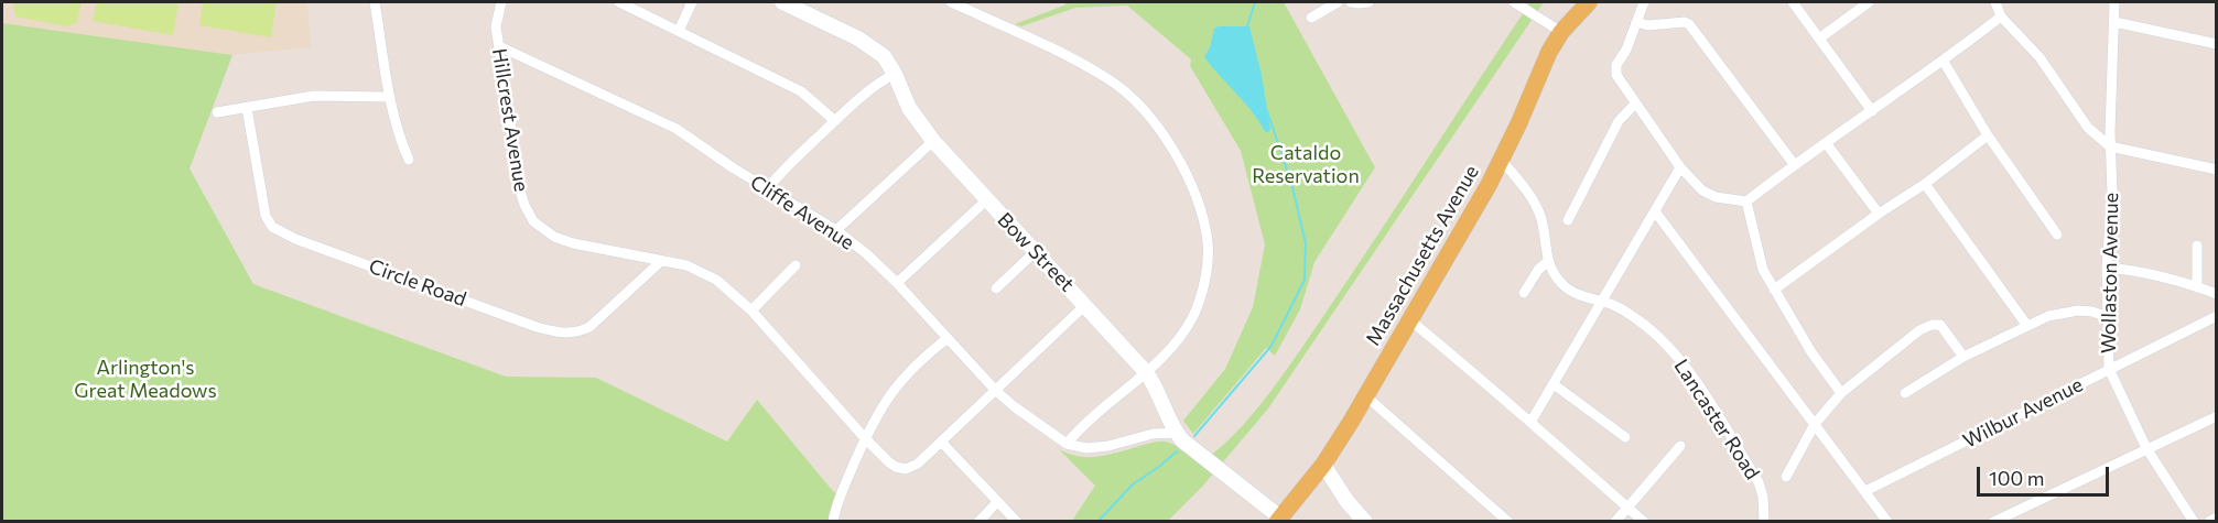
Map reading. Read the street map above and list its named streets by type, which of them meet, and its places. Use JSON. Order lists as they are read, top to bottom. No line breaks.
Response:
{"streets":{"main road":["Massachusetts Avenue"],"street":["Hillcrest Avenue","Cliffe Avenue","Bow Street","Wollaston Avenue","Circle Road","Wilbur Avenue","Lancaster Road"]},"crossings":[["Hillcrest Avenue","Cliffe Avenue"],["Hillcrest Avenue","Circle Road"],["Cliffe Avenue","Bow Street"],["Bow Street","Massachusetts Avenue"],["Massachusetts Avenue","Lancaster Road"],["Wollaston Avenue","Wilbur Avenue"]],"parks":["Cataldo Reservation","Arlington's Great Meadows"],"scale_bar":"100 m"}
